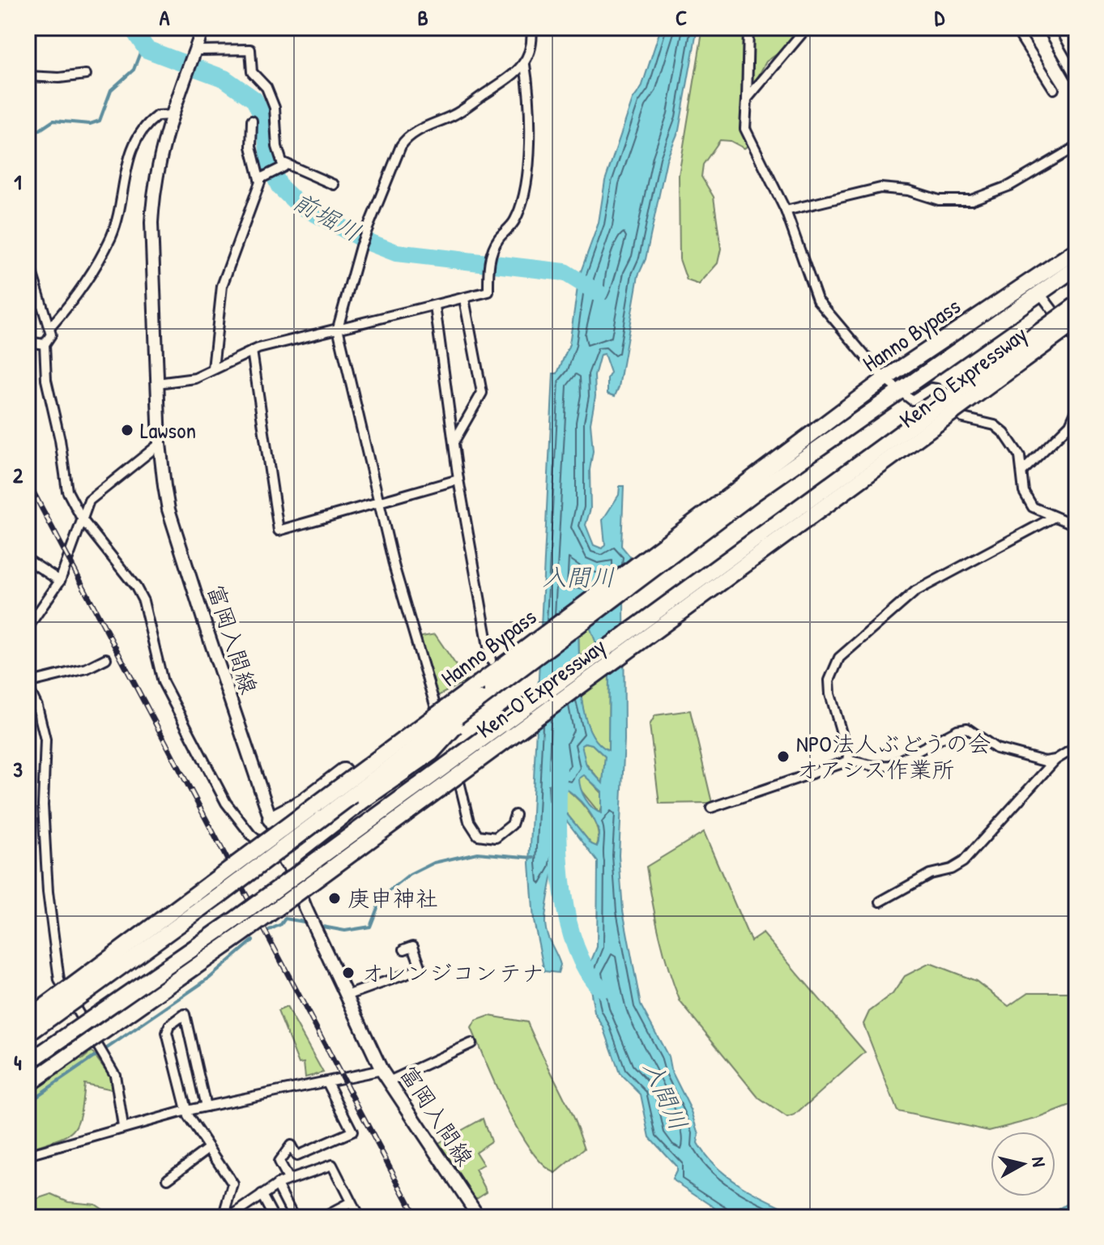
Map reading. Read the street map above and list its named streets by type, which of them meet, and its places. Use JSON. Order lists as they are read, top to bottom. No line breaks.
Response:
{"streets":{"highway":["Hanno Bypass","Ken-O Expressway"],"main road":["富岡入間線"]},"water":["前堀川","入間川"],"places":["Lawson","NPO法人ぶどうの会 オアシス作業所","庚申神社","オレンジコンテナ"],"north":"right","grid":{"columns":["A","B","C","D"],"rows":["1","2","3","4"]}}
